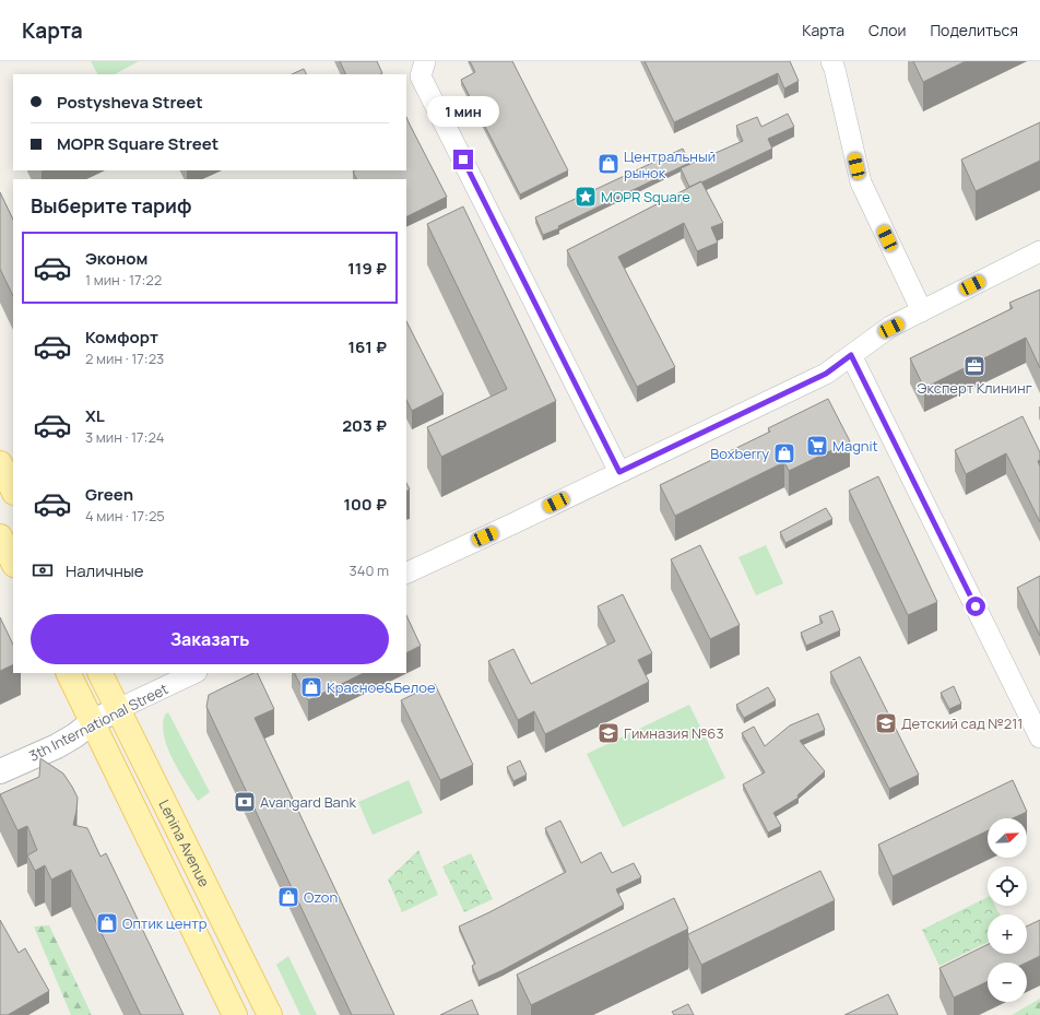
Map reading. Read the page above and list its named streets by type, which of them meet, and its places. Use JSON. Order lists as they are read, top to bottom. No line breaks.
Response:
{"streets":{"main road":["Lenina Avenue"],"street":["3th International Street"]},"crossings":[["3th International Street","Lenina Avenue"]],"places":{"shop":["Центральный рынок","Boxberry","Красное&Белое","Ozon","Оптик центр"],"place":["MOPR Square"],"office":["Эксперт Клининг"],"supermarket":["Magnit"],"school or university":["Детский сад №211","Гимназия №63"],"bank":["Avangard Bank"]},"north":"top right","page":{"header":"Карта","nav":["Карта","Слои","Поделиться"],"banner":["Postysheva Street","MOPR Square Street"],"bubble":"1 мин","heading":"Выберите тариф","list":[{"name":"Эконом","note":"1 мин · 17:22","value":"119 ₽"},{"name":"Комфорт","note":"2 мин · 17:23","value":"161 ₽"},{"name":"XL","note":"3 мин · 17:24","value":"203 ₽"},{"name":"Green","note":"4 мин · 17:25","value":"100 ₽"}],"pay":["Наличные","340 m"],"buttons":"Заказать","map_buttons":["+","−"]}}
